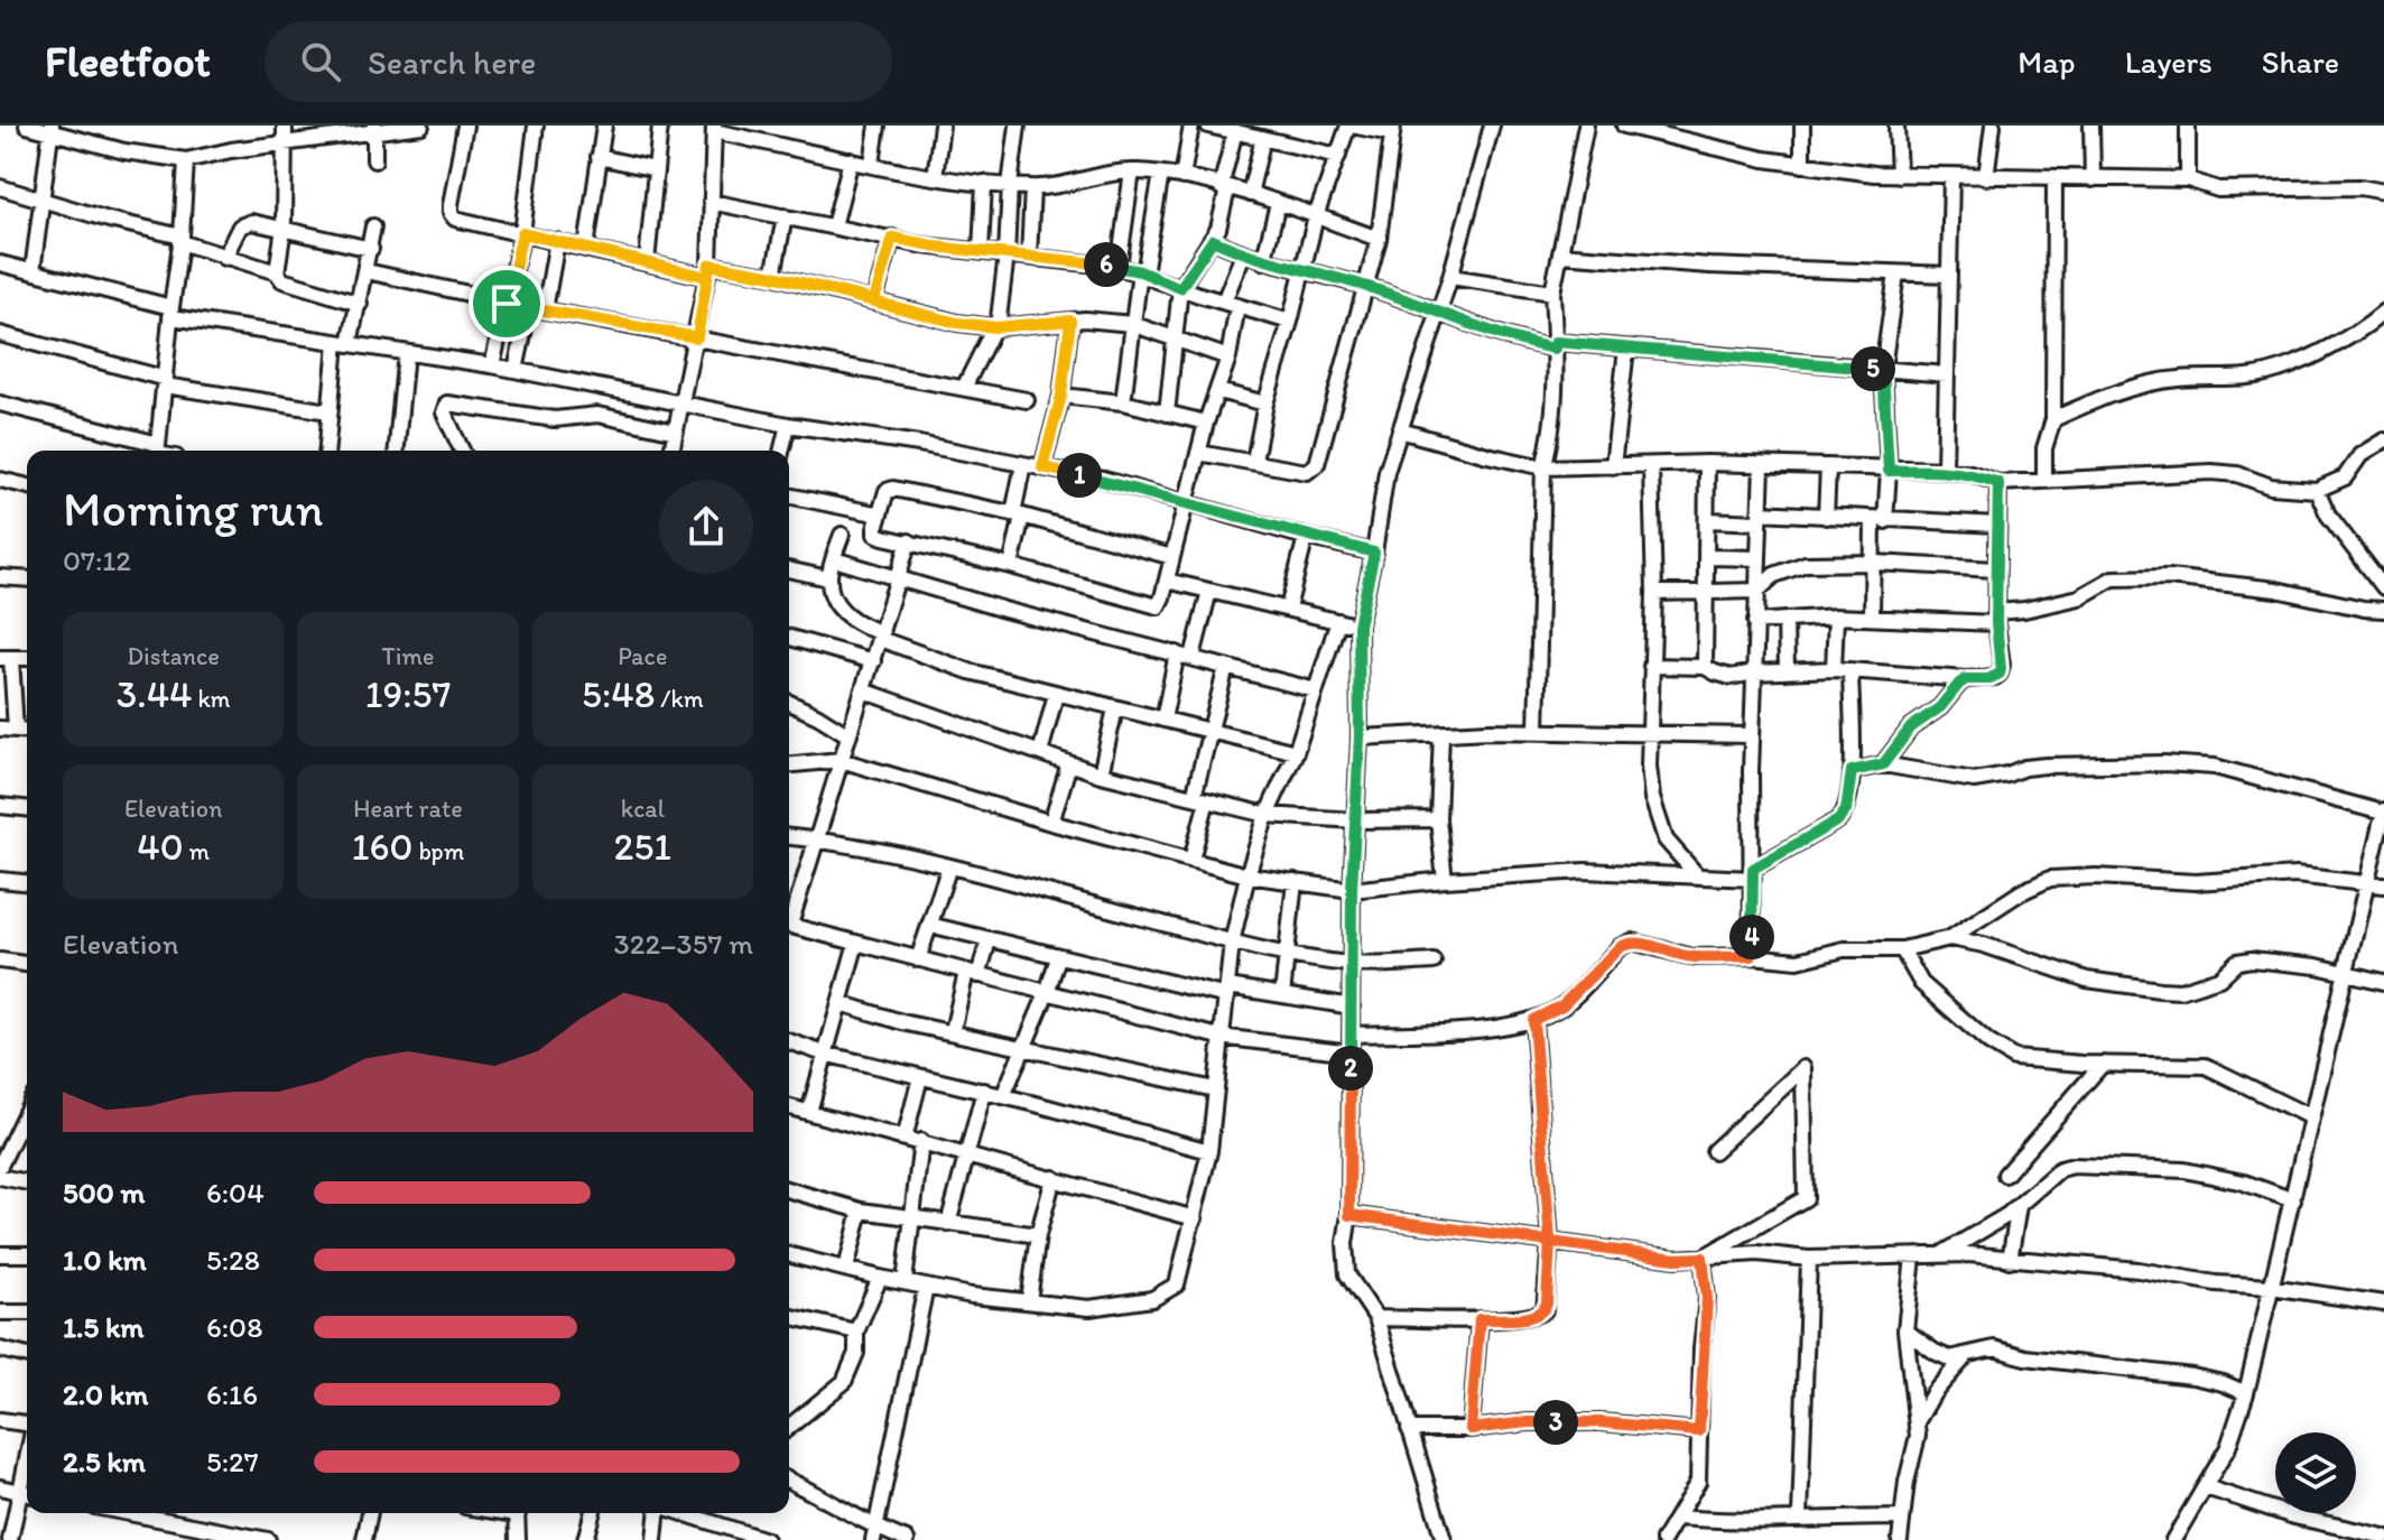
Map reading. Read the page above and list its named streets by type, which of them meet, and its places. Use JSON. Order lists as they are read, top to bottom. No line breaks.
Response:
{"page":{"header":"Fleetfoot","search":"Search here","nav":["Map","Layers","Share"],"pins":["6","5","1","4","2","3"],"heading":["Morning run","07:12"],"stats":[["Distance","3.44 km"],["Time","19:57"],["Pace","5:48 /km"],["Elevation","40 m"],["Heart rate","160 bpm"],["kcal","251"]],"chart":["Elevation","322–357 m"],"list":[{"name":"500 m","note":"6:04"},{"name":"1.0 km","note":"5:28"},{"name":"1.5 km","note":"6:08"},{"name":"2.0 km","note":"6:16"},{"name":"2.5 km","note":"5:27"}]}}
